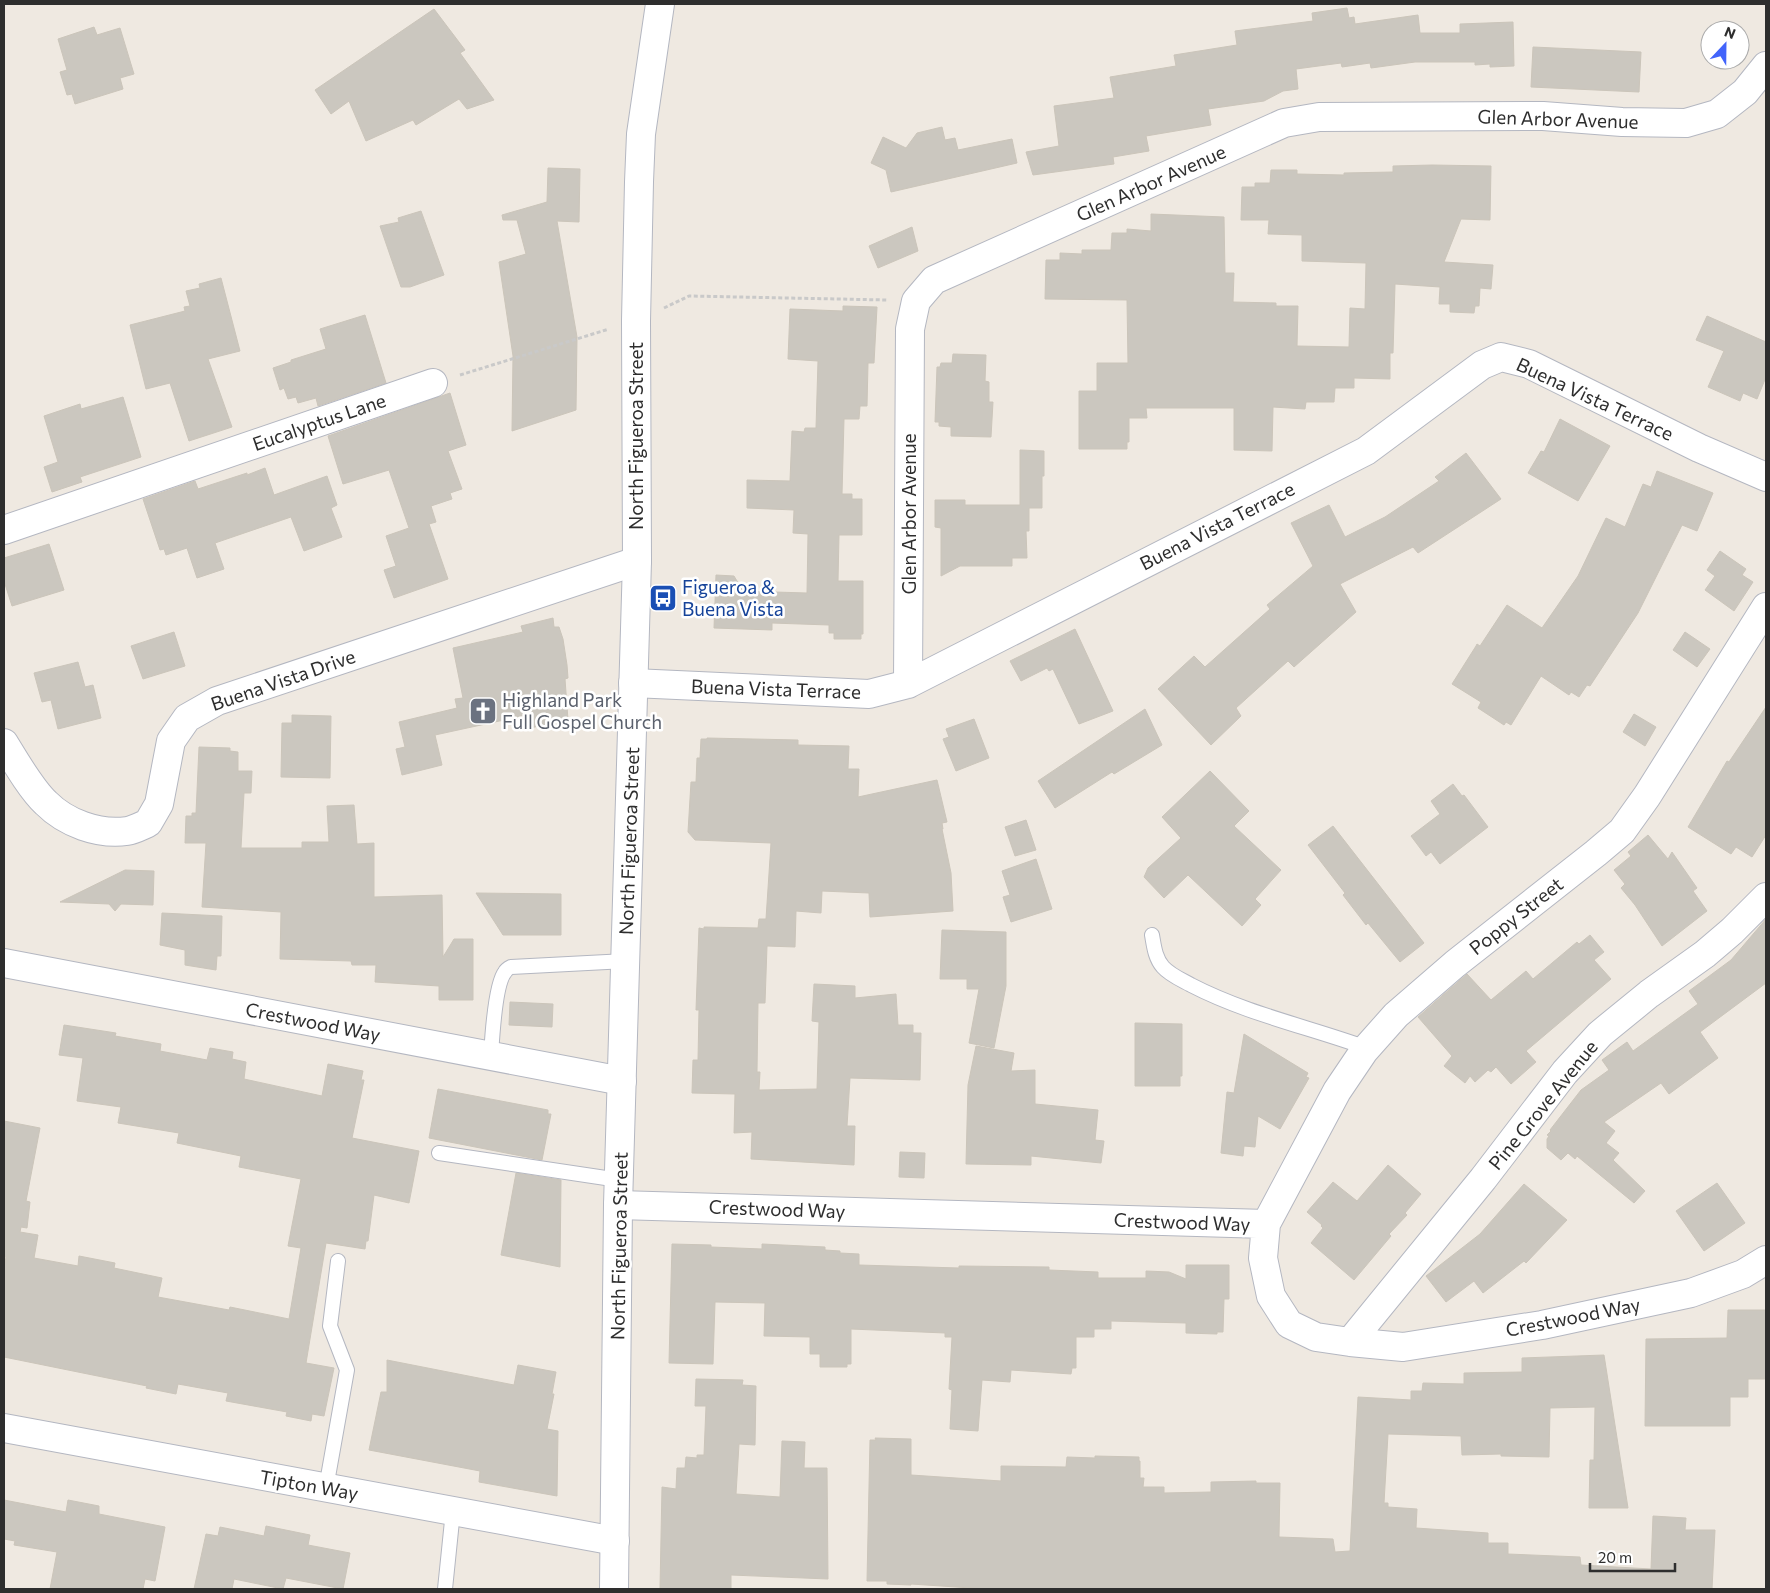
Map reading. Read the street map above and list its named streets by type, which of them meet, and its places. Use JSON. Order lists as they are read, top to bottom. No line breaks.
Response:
{"streets":{"street":["Glen Arbor Avenue","Buena Vista Terrace","Eucalyptus Lane","North Figueroa Street","Buena Vista Drive","Poppy Street","Crestwood Way","Pine Grove Avenue","Tipton Way"]},"crossings":[["Glen Arbor Avenue","Buena Vista Terrace"],["Buena Vista Terrace","North Figueroa Street"],["North Figueroa Street","Buena Vista Drive"],["North Figueroa Street","Crestwood Way"],["North Figueroa Street","Tipton Way"],["Poppy Street","Crestwood Way"],["Crestwood Way","Pine Grove Avenue"]],"places":{"bus stop":["Figueroa & Buena Vista"],"church":["Highland Park Full Gospel Church"]},"scale_bar":"20 m","north":"top"}
